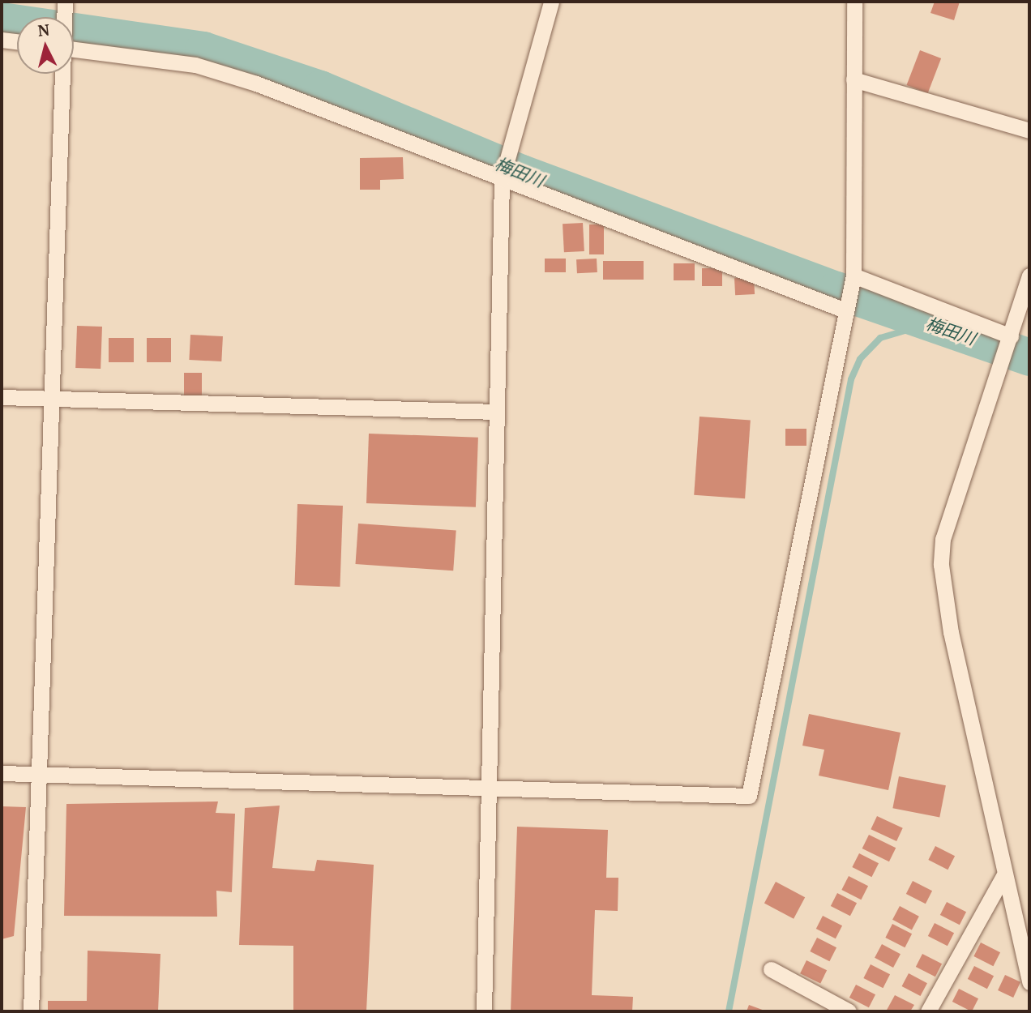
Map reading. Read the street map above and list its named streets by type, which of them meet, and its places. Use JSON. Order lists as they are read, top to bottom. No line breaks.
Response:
{"water":["梅田川"],"north":"top"}
